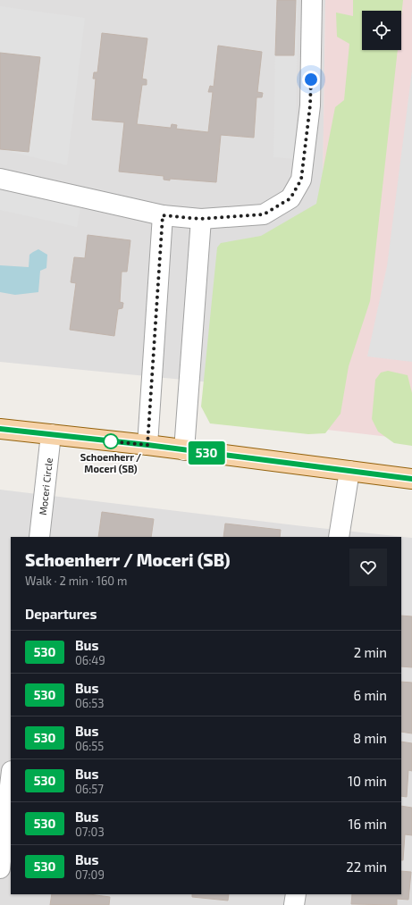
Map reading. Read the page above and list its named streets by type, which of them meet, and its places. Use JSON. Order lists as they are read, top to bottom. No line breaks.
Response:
{"streets":{"street":["Moceri Circle"]},"places":["Schoenherr / Moceri (SB)"],"lines":["bus line 530"],"page":{"on_map":"530","heading":[["Schoenherr / Moceri (SB)","Walk · 2 min · 160 m"],"Departures"],"list":[{"mark":"530","name":"Bus","note":"06:49","value":"2 min"},{"mark":"530","name":"Bus","note":"06:53","value":"6 min"},{"mark":"530","name":"Bus","note":"06:55","value":"8 min"},{"mark":"530","name":"Bus","note":"06:57","value":"10 min"},{"mark":"530","name":"Bus","note":"07:03","value":"16 min"},{"mark":"530","name":"Bus","note":"07:09","value":"22 min"}]}}
